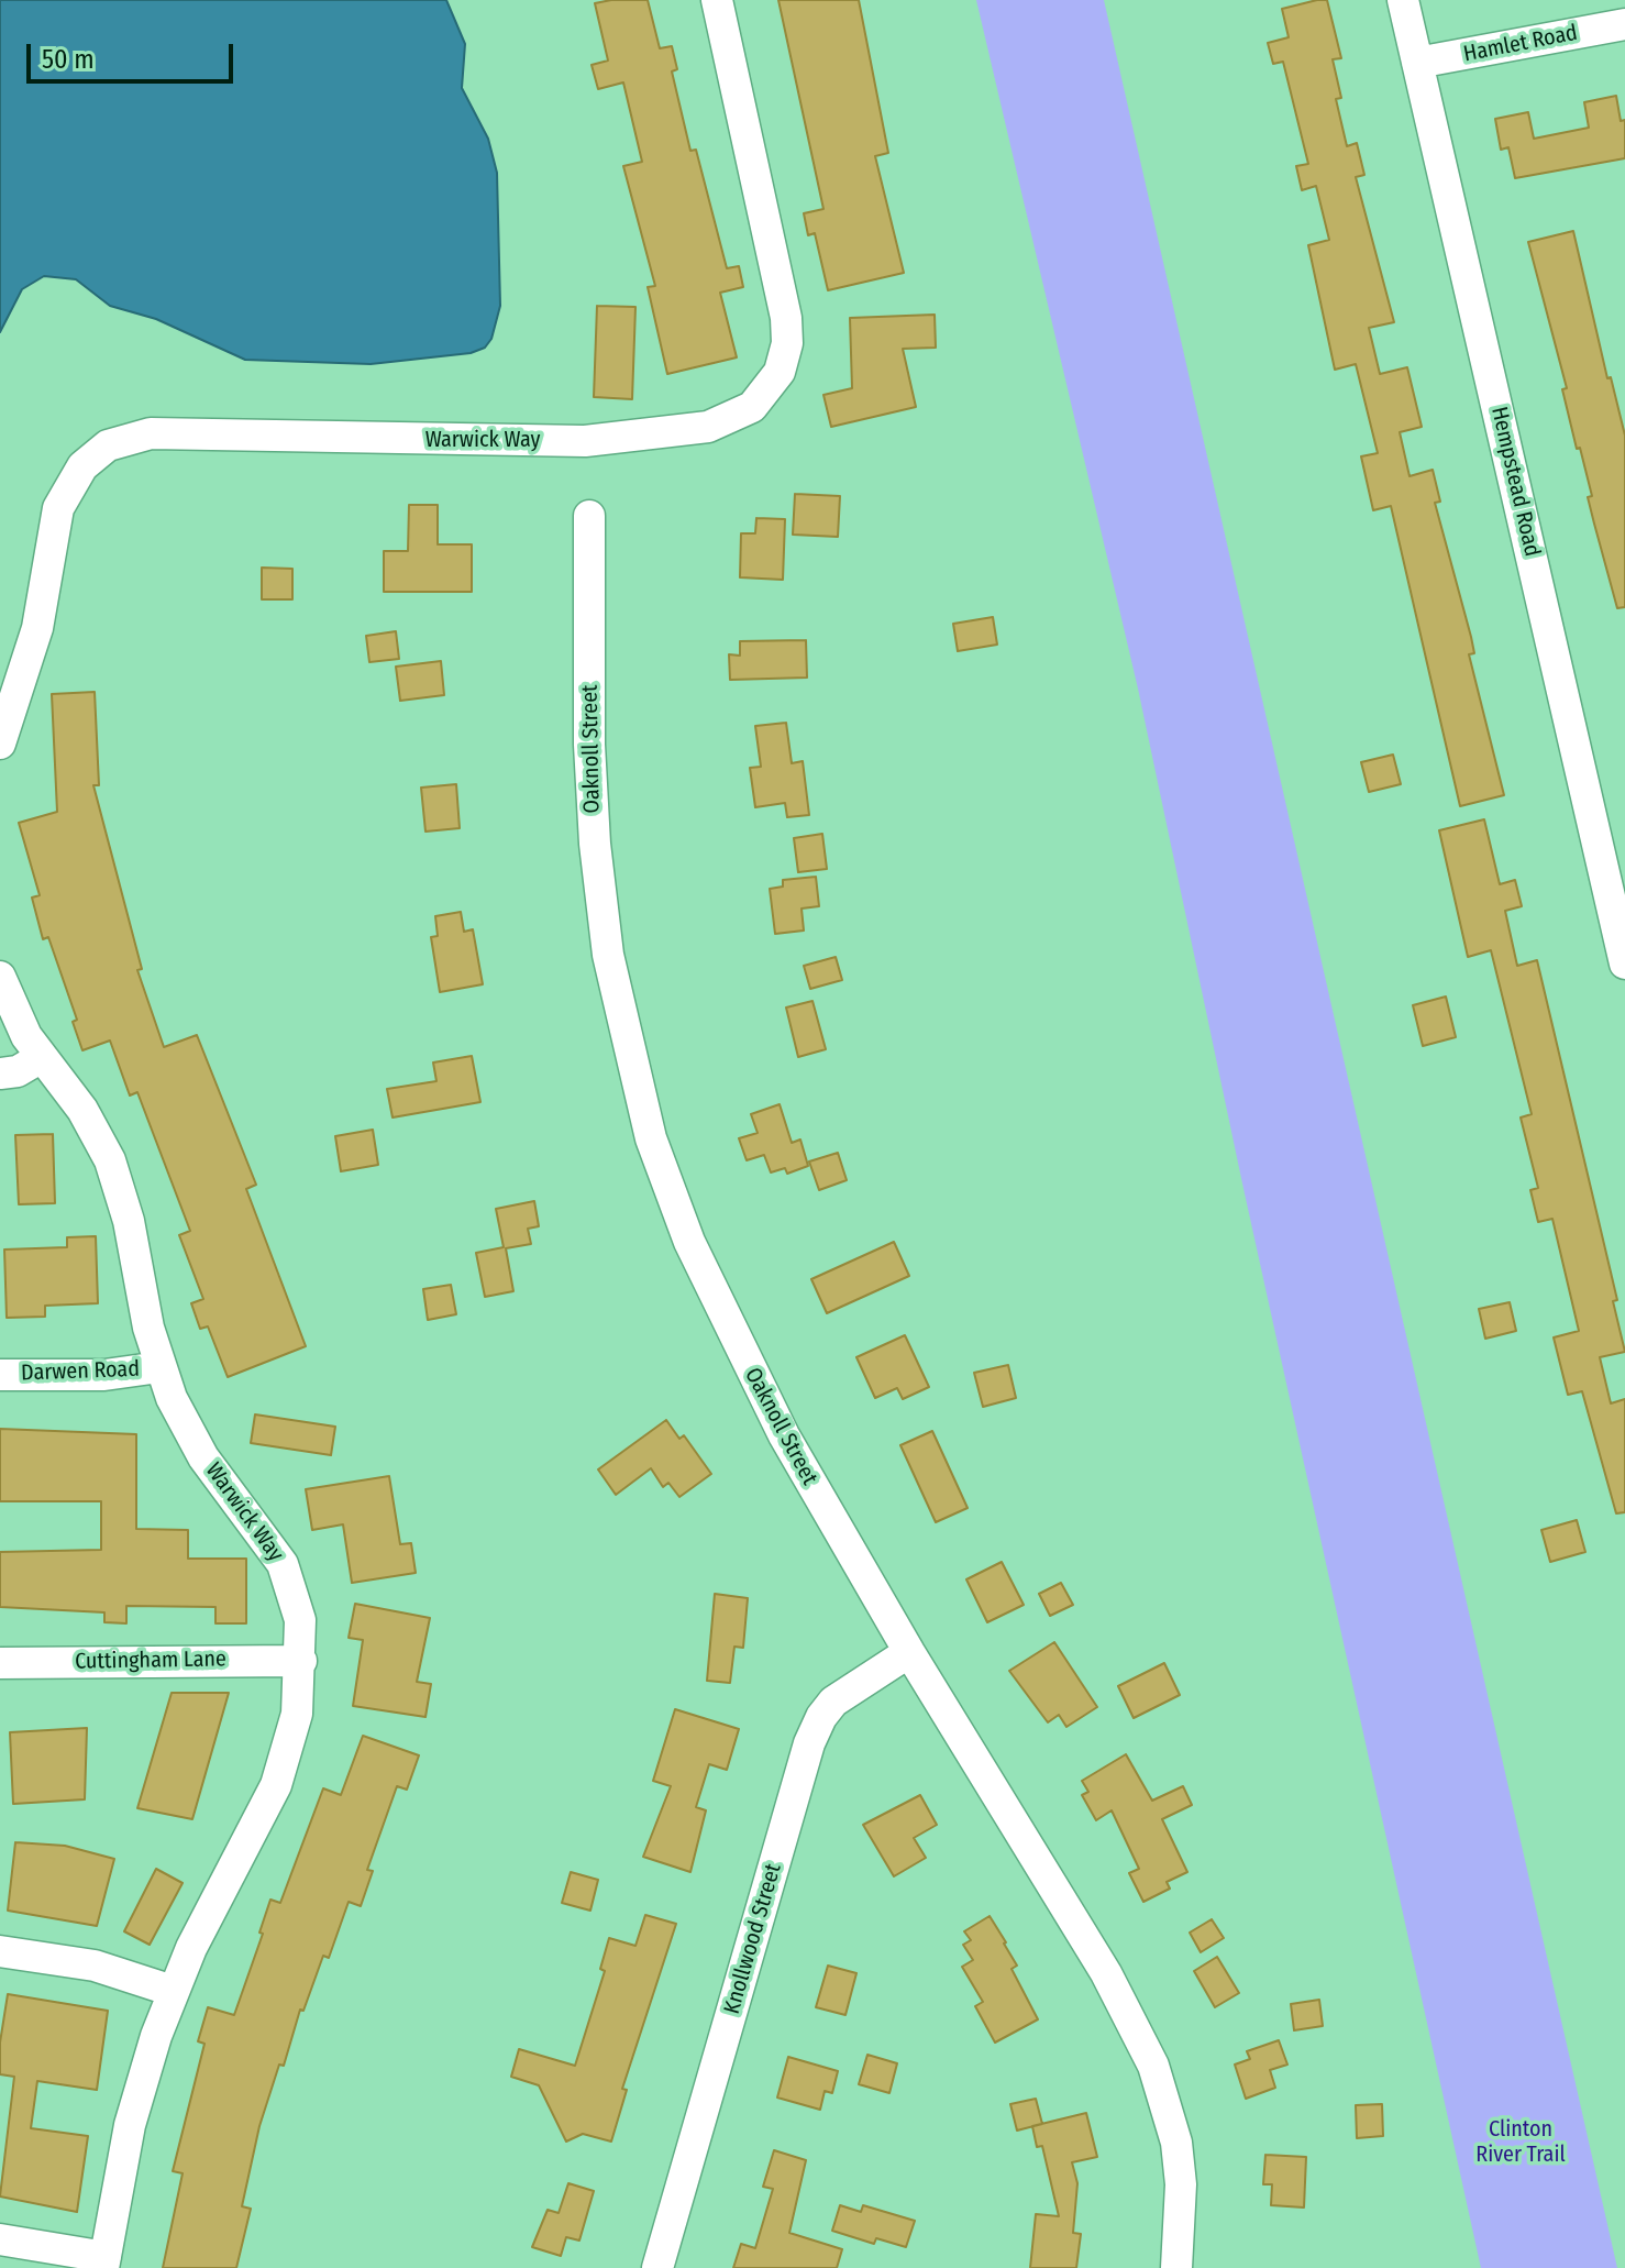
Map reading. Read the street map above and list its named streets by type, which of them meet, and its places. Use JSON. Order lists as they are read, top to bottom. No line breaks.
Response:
{"streets":{"street":["Hamlet Road","Warwick Way","Hempstead Road","Oaknoll Street","Darwen Road","Cuttingham Lane","Knollwood Street"]},"crossings":[["Hamlet Road","Hempstead Road"],["Warwick Way","Darwen Road"],["Warwick Way","Cuttingham Lane"],["Oaknoll Street","Knollwood Street"]],"parks":["Clinton River Trail"],"scale_bar":"50 m"}
